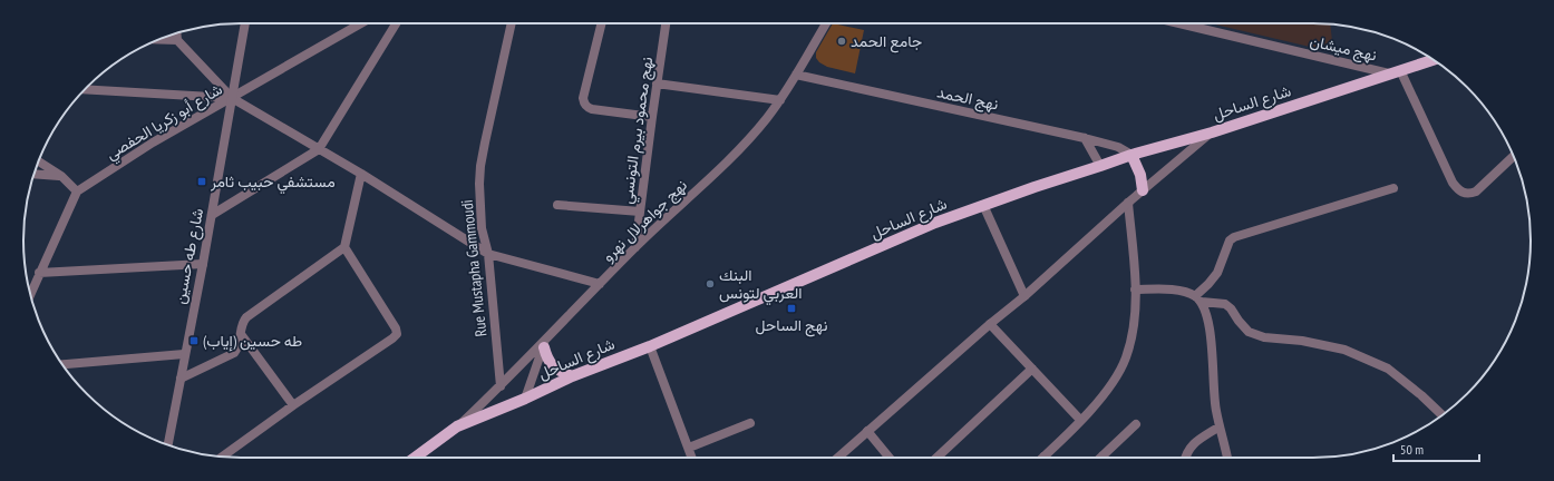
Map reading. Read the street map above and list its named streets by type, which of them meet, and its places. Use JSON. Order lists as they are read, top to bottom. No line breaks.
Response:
{"streets":{"main road":["شارع الساحل"],"street":["نهج ميشان","نهج الحمد","شارع أبو زكريا الحفصي","نهج محمود بيرم التونسي","نهج جواهرلال نهرو","شارع طه حسين","Rue Mustapha Gammoudi"]},"crossings":[["نهج ميشان","شارع الساحل"],["نهج الحمد","شارع الساحل"],["نهج الحمد","نهج جواهرلال نهرو"],["شارع الساحل","نهج جواهرلال نهرو"],["شارع أبو زكريا الحفصي","شارع طه حسين"],["نهج محمود بيرم التونسي","نهج جواهرلال نهرو"],["نهج جواهرلال نهرو","Rue Mustapha Gammoudi"]],"places":{"other":["جامع الحمد","البنك العربي لتونس"],"transit":["مستشفي حبيب ثامر","نهج الساحل","طه حسين (إياب)"]},"scale_bar":"50 m"}
